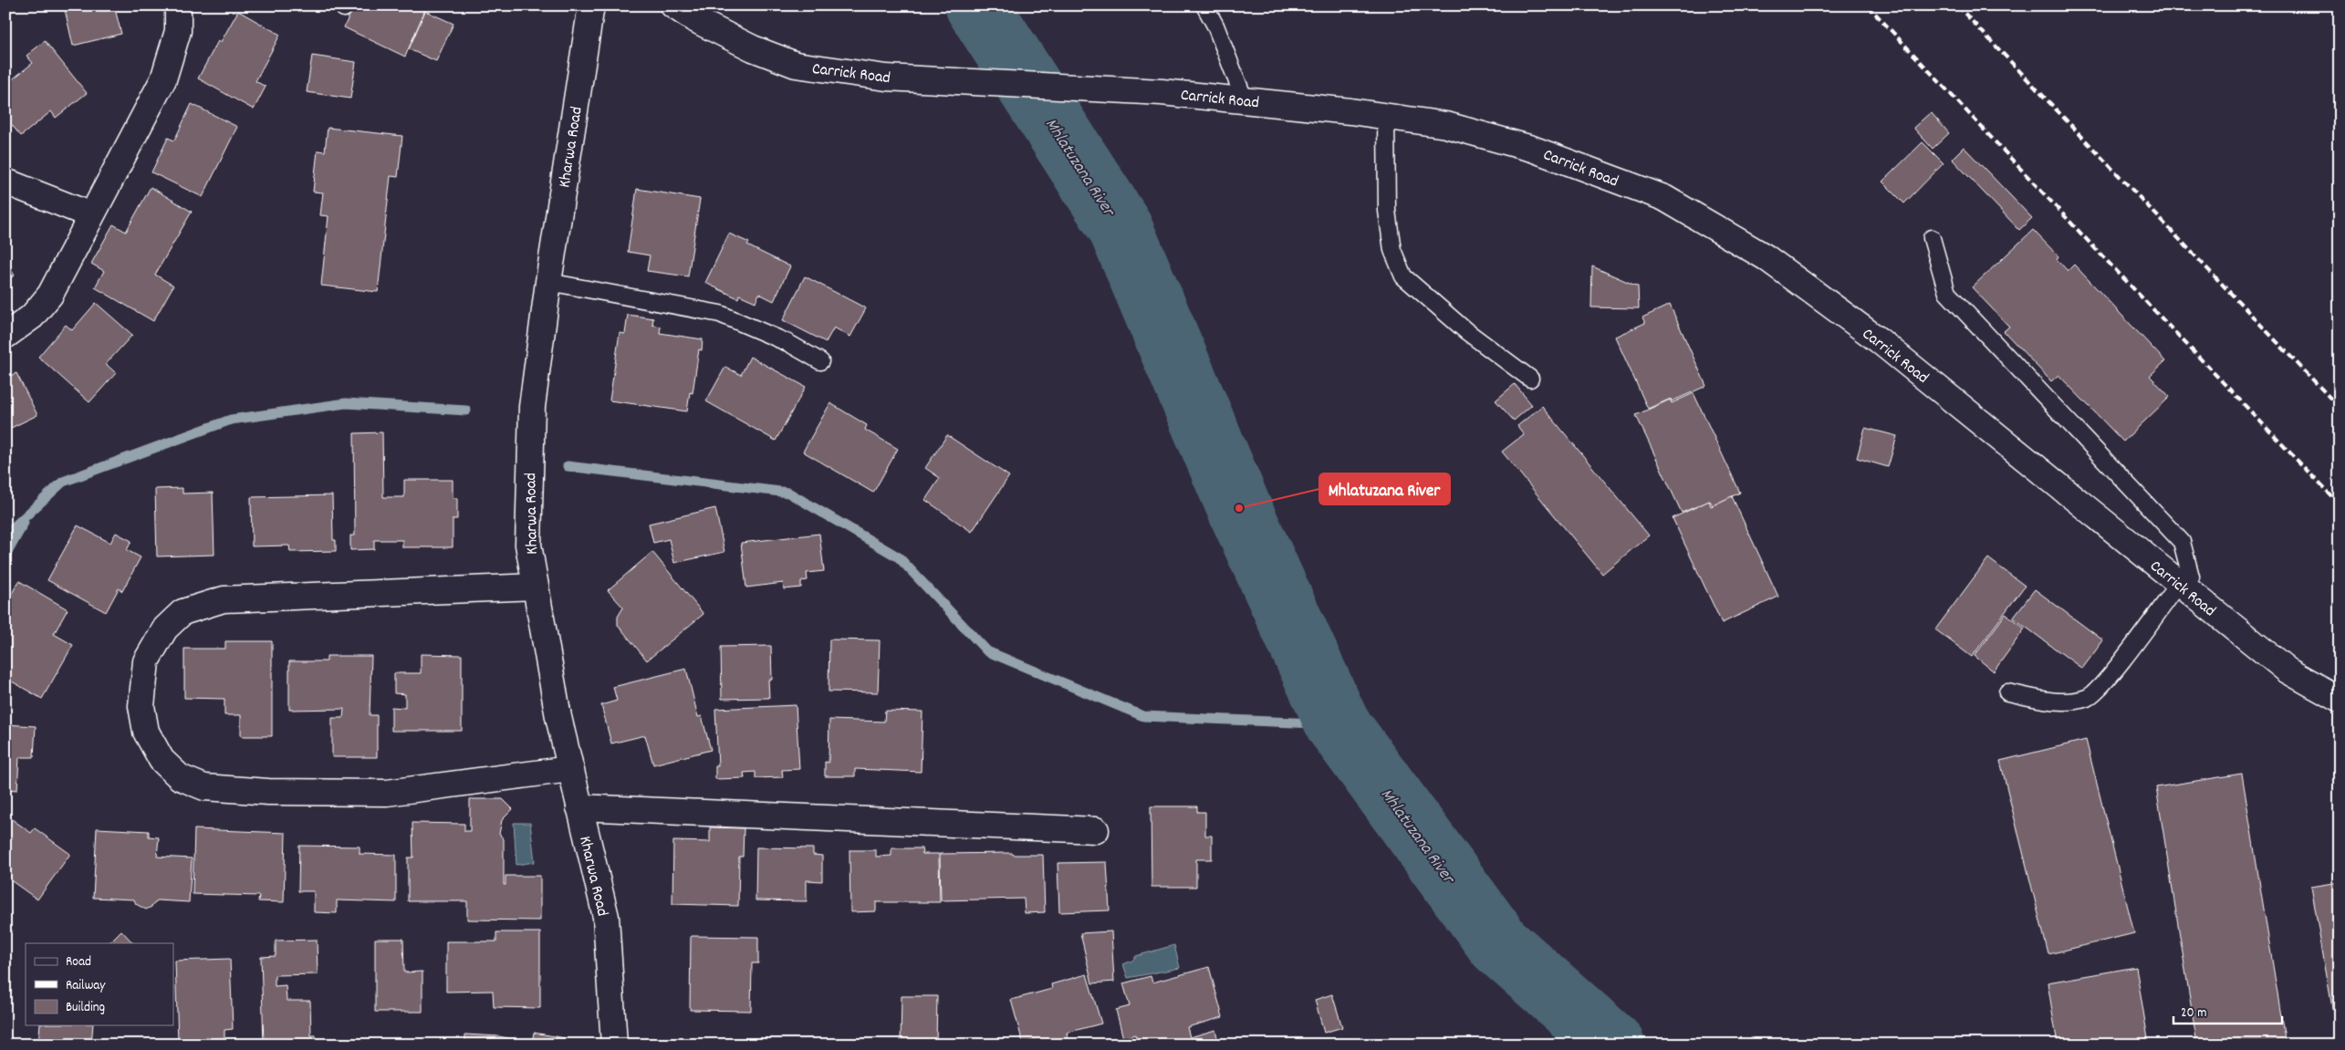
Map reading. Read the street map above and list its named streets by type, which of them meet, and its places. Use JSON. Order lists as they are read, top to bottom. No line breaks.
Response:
{"streets":{"street":["Carrick Road","Kharwa Road"]},"water":["Mhlatuzana River"],"places":["Mhlatuzana River"],"legend":["Road","Railway","Building"],"scale_bar":"20 m"}
